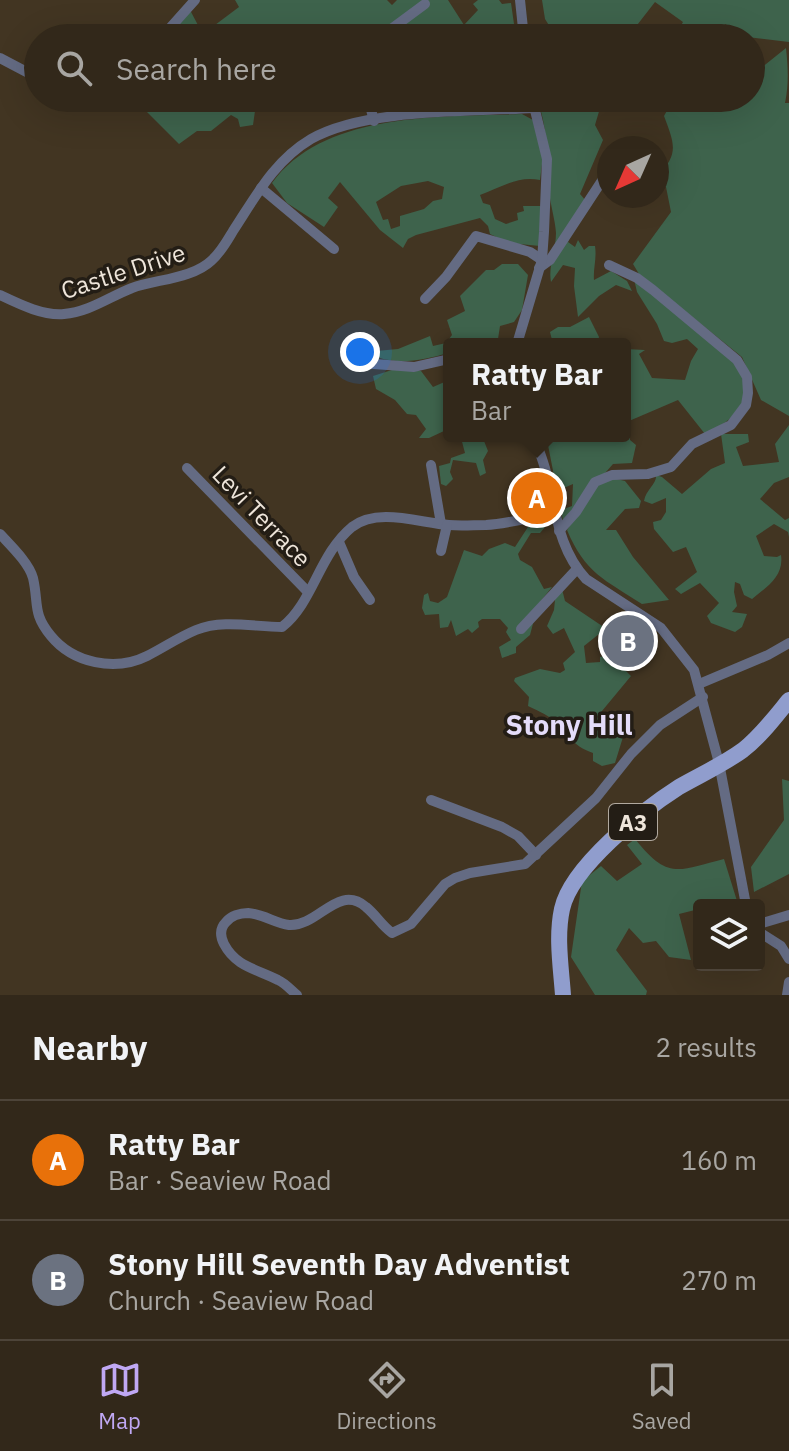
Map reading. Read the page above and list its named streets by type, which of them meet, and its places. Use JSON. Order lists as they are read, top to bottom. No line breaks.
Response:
{"streets":{"main road":["A3"],"street":["Castle Drive","Levi Terrace"]},"districts":["Stony Hill"],"north":"bottom left","page":{"search":"Search here","popup":["Ratty Bar","Bar"],"pins":["A","B"],"heading":["Nearby","2 results"],"list":[{"mark":"A","name":"Ratty Bar","note":"Bar · Seaview Road","value":"160 m"},{"mark":"B","name":"Stony Hill Seventh Day Adventist","note":"Church · Seaview Road","value":"270 m"}],"nav":["Map","Directions","Saved"]}}
